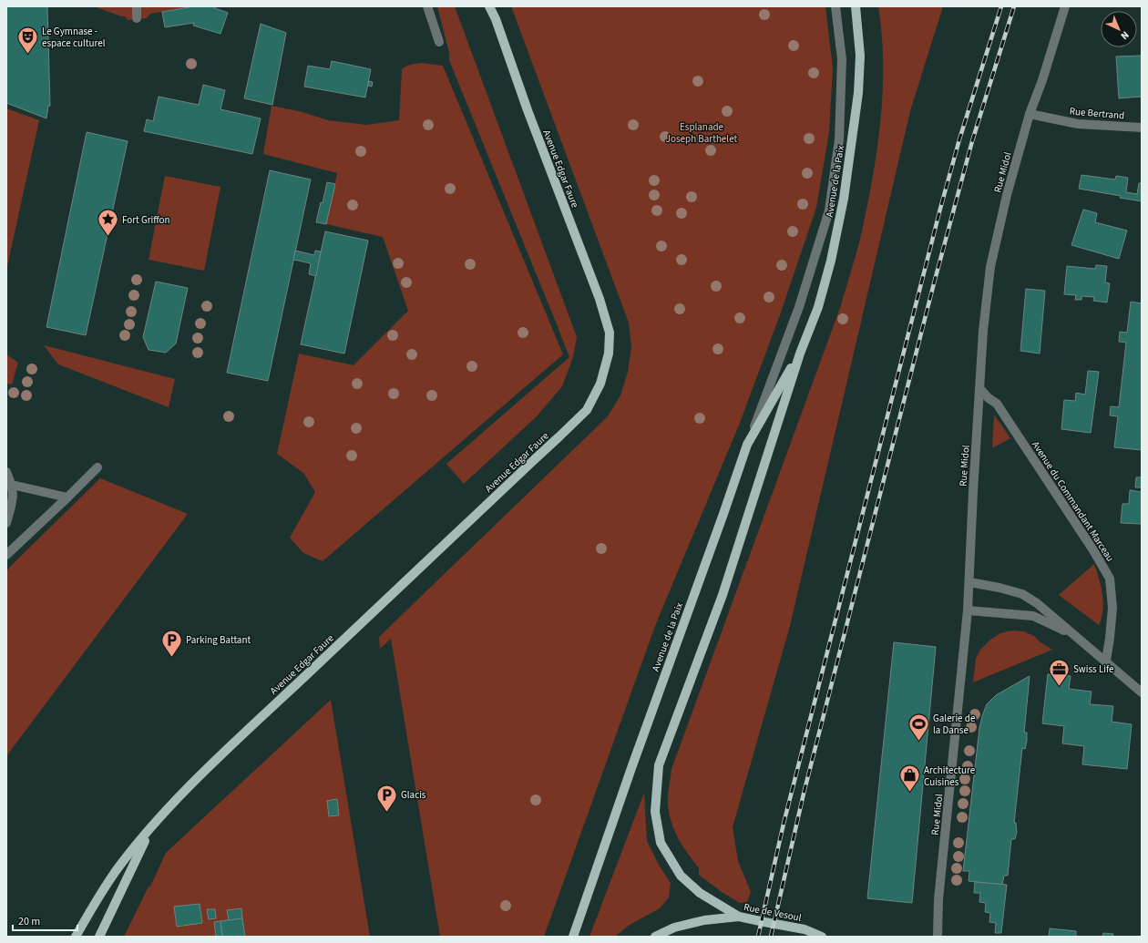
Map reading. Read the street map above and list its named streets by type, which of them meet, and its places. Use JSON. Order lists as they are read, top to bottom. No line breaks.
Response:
{"streets":{"main road":["Avenue Edgar Faure","Avenue de la Paix","Rue de Vesoul"],"street":["Rue Bertrand","Rue Midol","Avenue du Commandant Marceau"]},"crossings":[["Rue Bertrand","Rue Midol"],["Rue Midol","Avenue du Commandant Marceau"],["Avenue de la Paix","Rue de Vesoul"]],"parks":["Esplanade Joseph Barthelet"],"places":{"theatre":["Le Gymnase - espace culturel"],"place":["Fort Griffon"],"parking":["Parking Battant","Glacis"],"office":["Swiss Life"],"sports":["Galerie de la Danse"],"shop":["Architecture Cuisines"]},"scale_bar":"20 m","north":"bottom right"}
